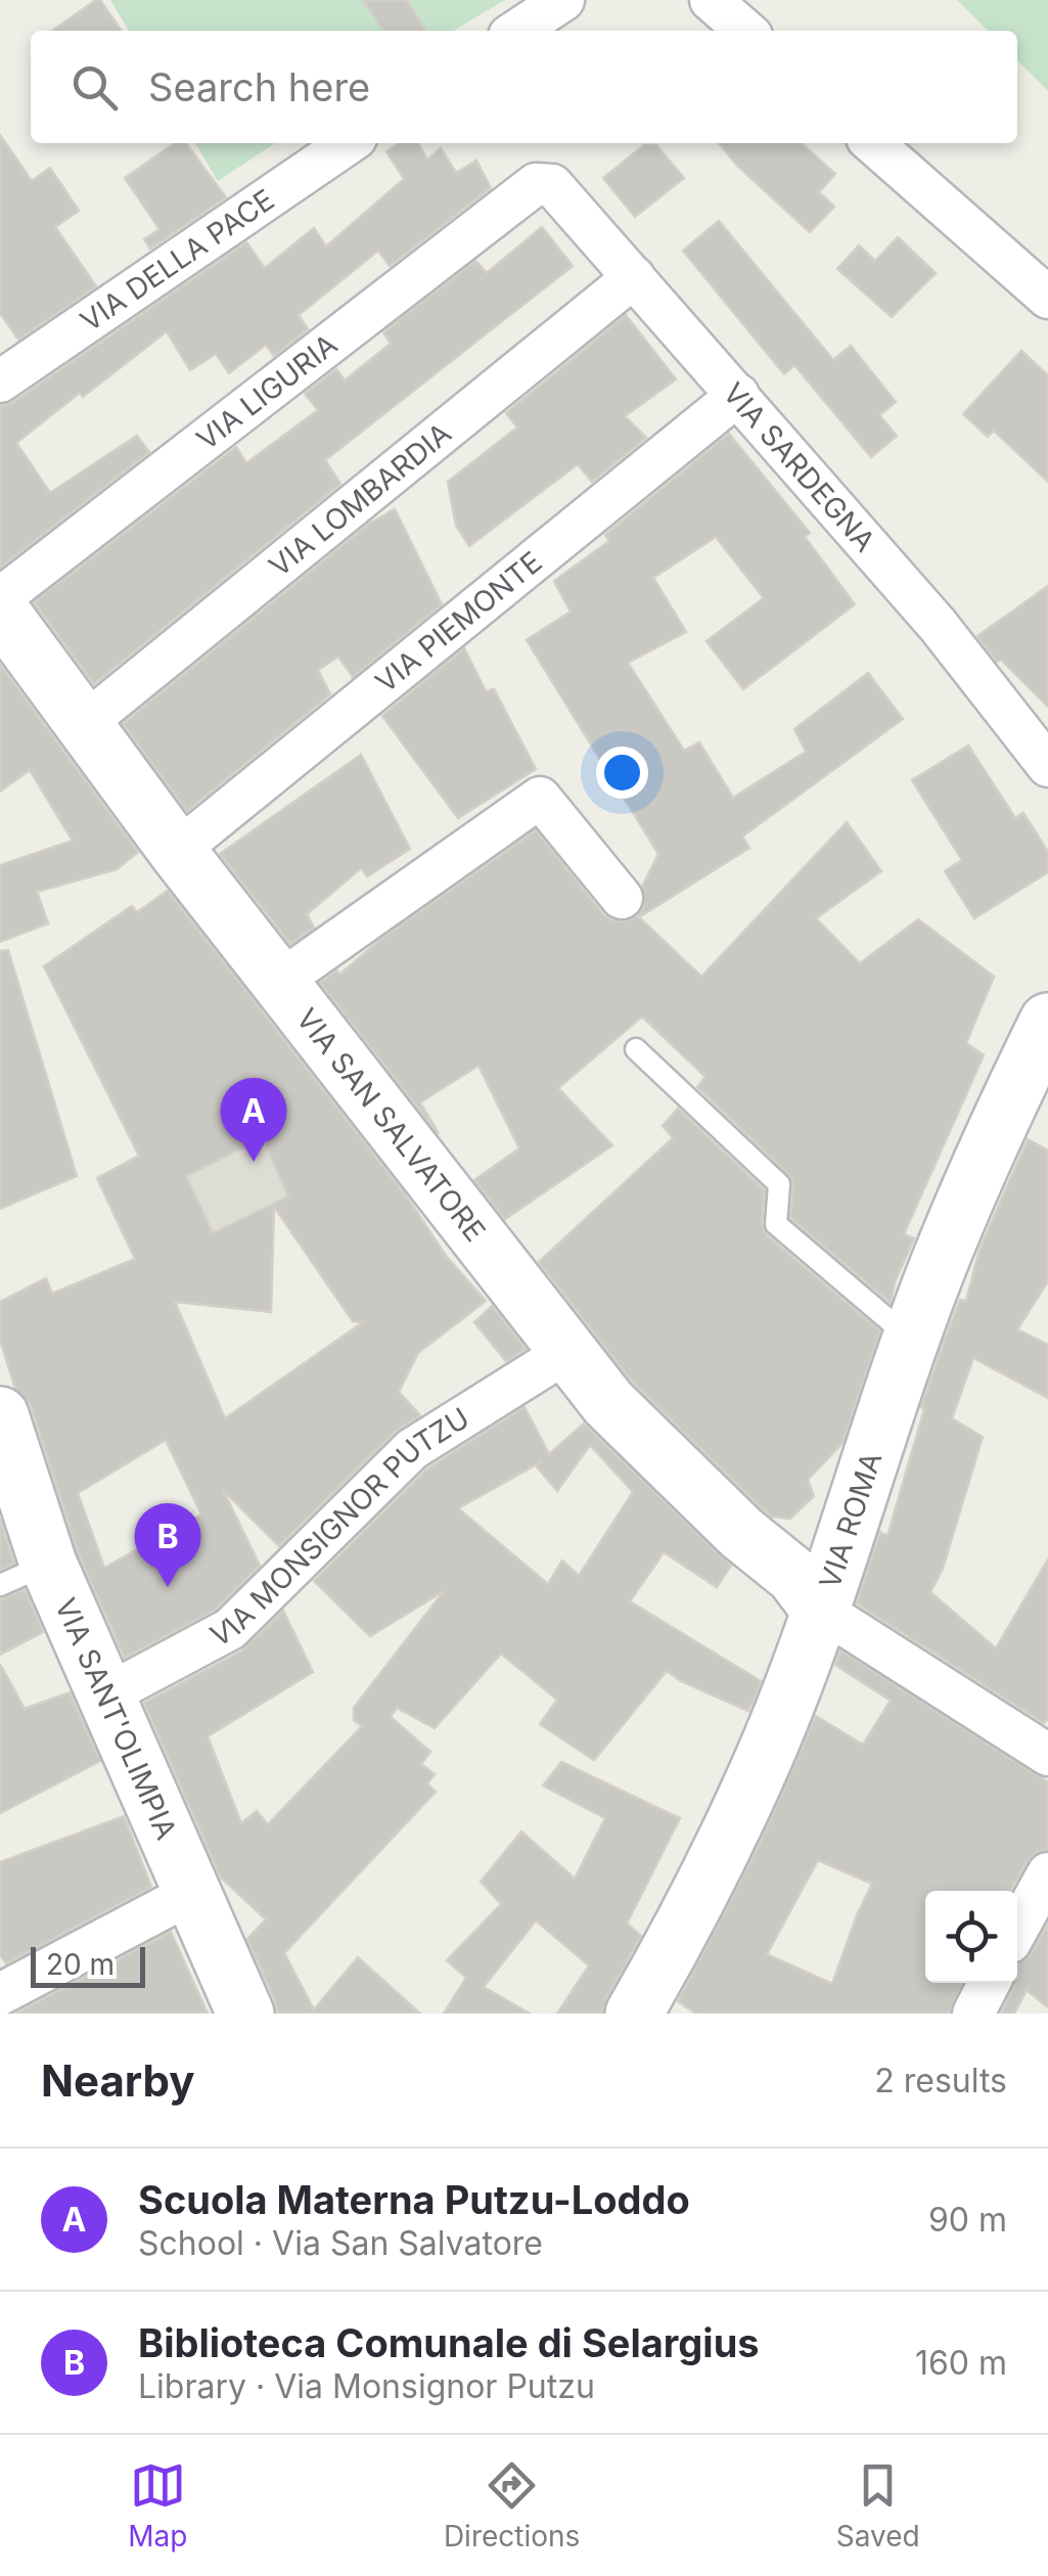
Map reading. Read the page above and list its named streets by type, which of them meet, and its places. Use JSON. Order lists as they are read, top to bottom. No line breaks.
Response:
{"streets":{"street":["VIA DELLA PACE","VIA LIGURIA","VIA SARDEGNA","VIA LOMBARDIA","VIA PIEMONTE","VIA SAN SALVATORE","VIA ROMA","VIA MONSIGNOR PUTZU","VIA SANT'OLIMPIA"]},"crossings":[["VIA LIGURIA","VIA SARDEGNA"],["VIA SARDEGNA","VIA LOMBARDIA"],["VIA SARDEGNA","VIA PIEMONTE"],["VIA LOMBARDIA","VIA SAN SALVATORE"],["VIA PIEMONTE","VIA SAN SALVATORE"],["VIA SAN SALVATORE","VIA ROMA"],["VIA SAN SALVATORE","VIA MONSIGNOR PUTZU"],["VIA MONSIGNOR PUTZU","VIA SANT'OLIMPIA"]],"scale_bar":"20 m","page":{"search":"Search here","pins":["A","B"],"scale":"20 m","heading":["Nearby","2 results"],"list":[{"mark":"A","name":"Scuola Materna Putzu-Loddo","note":"School · Via San Salvatore","value":"90 m"},{"mark":"B","name":"Biblioteca Comunale di Selargius","note":"Library · Via Monsignor Putzu","value":"160 m"}],"nav":["Map","Directions","Saved"]}}
